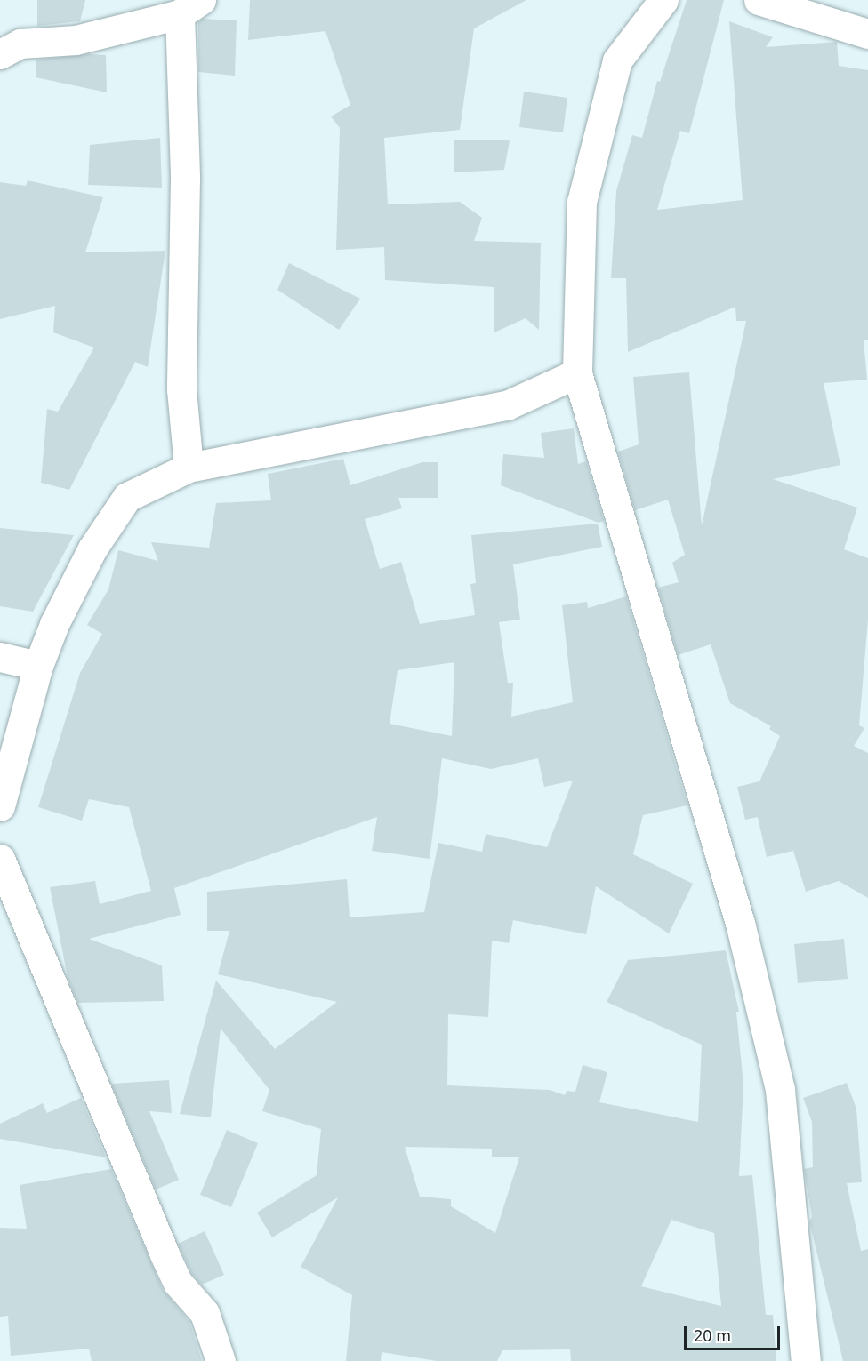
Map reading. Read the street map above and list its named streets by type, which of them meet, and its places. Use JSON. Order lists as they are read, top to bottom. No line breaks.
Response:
{"scale_bar":"20 m"}
